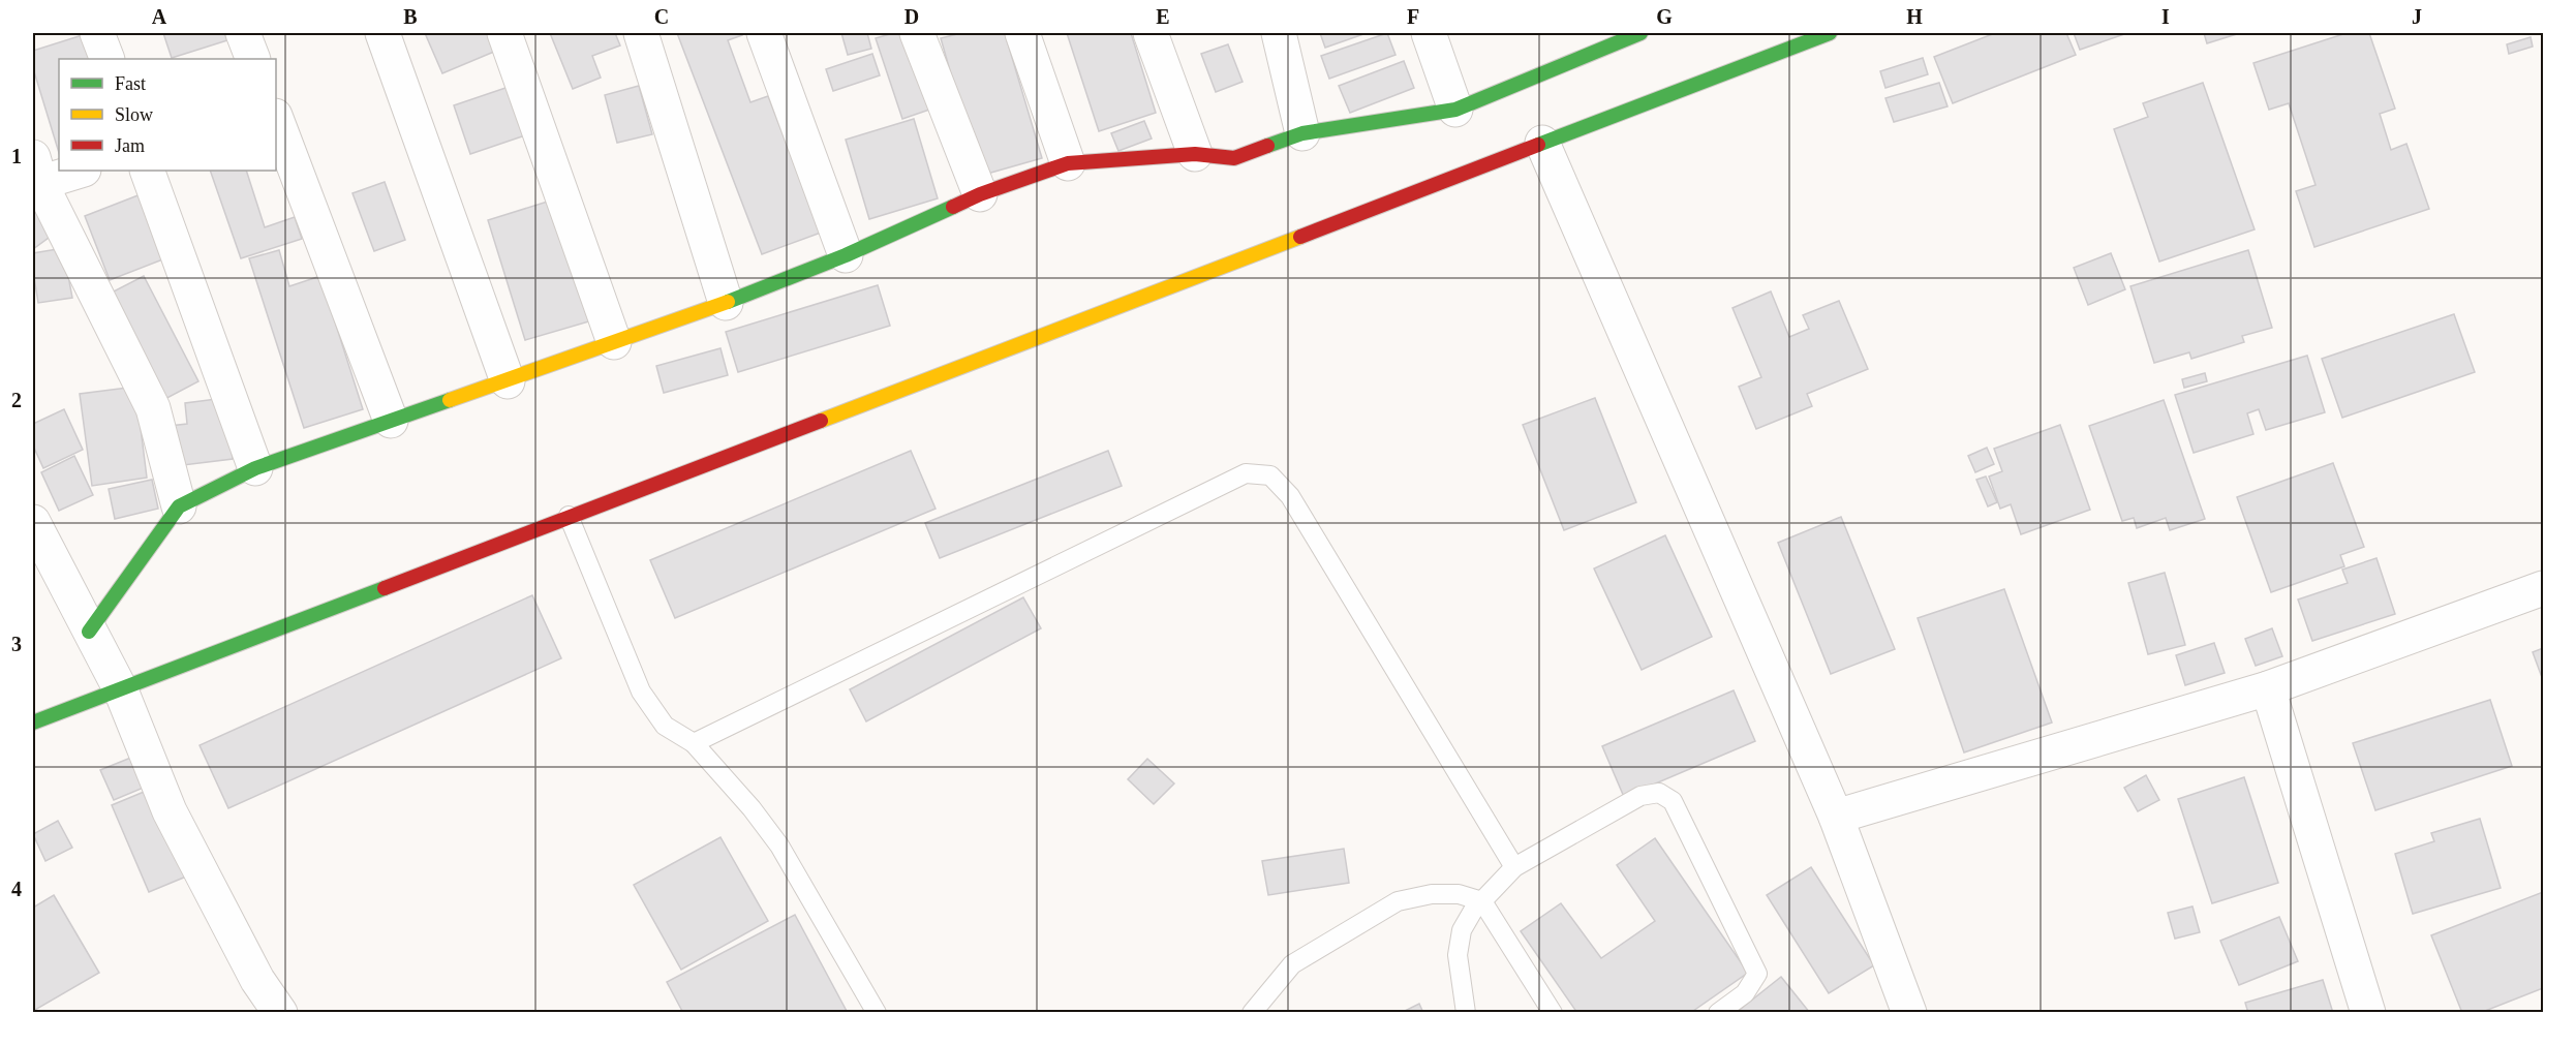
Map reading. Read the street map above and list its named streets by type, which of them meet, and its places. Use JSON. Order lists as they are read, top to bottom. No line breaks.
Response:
{"legend":["Fast","Slow","Jam"],"grid":{"columns":["A","B","C","D","E","F","G","H","I","J"],"rows":["1","2","3","4"]}}
